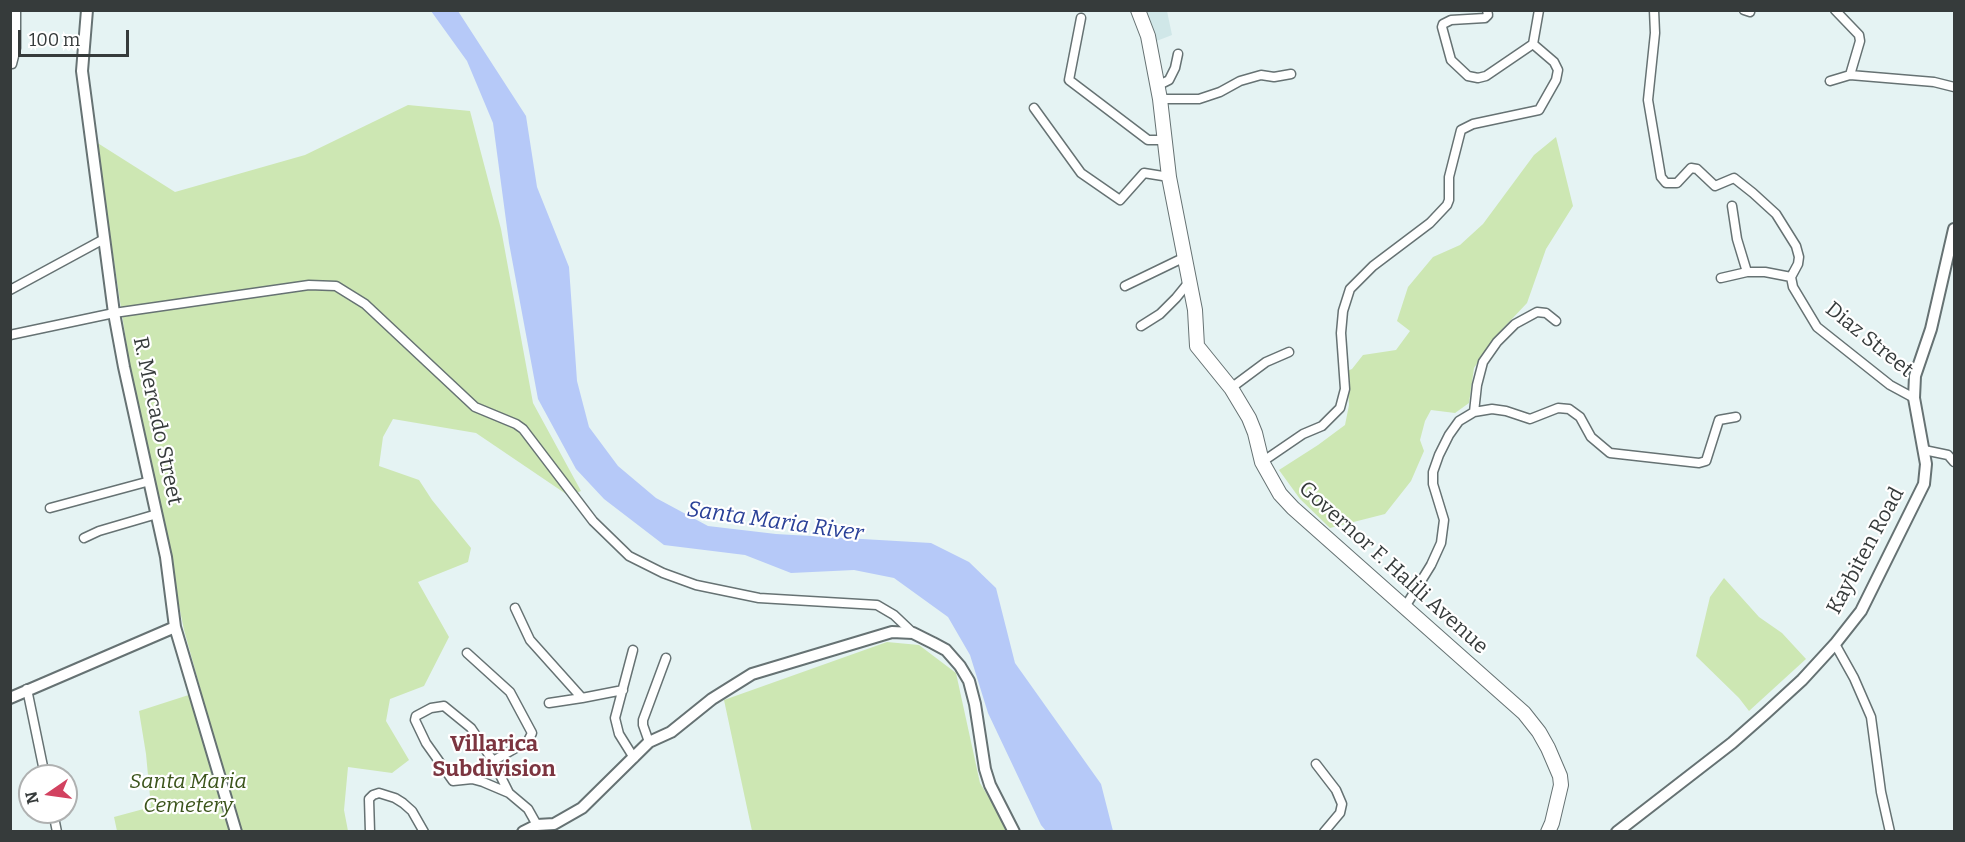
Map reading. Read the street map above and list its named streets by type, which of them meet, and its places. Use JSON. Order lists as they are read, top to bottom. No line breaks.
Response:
{"streets":{"main road":["Governor F. Halili Avenue"],"street":["Diaz Street","R. Mercado Street","Kaybiten Road"]},"crossings":[["Diaz Street","Kaybiten Road"]],"districts":["Villarica Subdivision"],"water":["Santa Maria River"],"parks":["Santa Maria Cemetery"],"scale_bar":"100 m","north":"left"}
